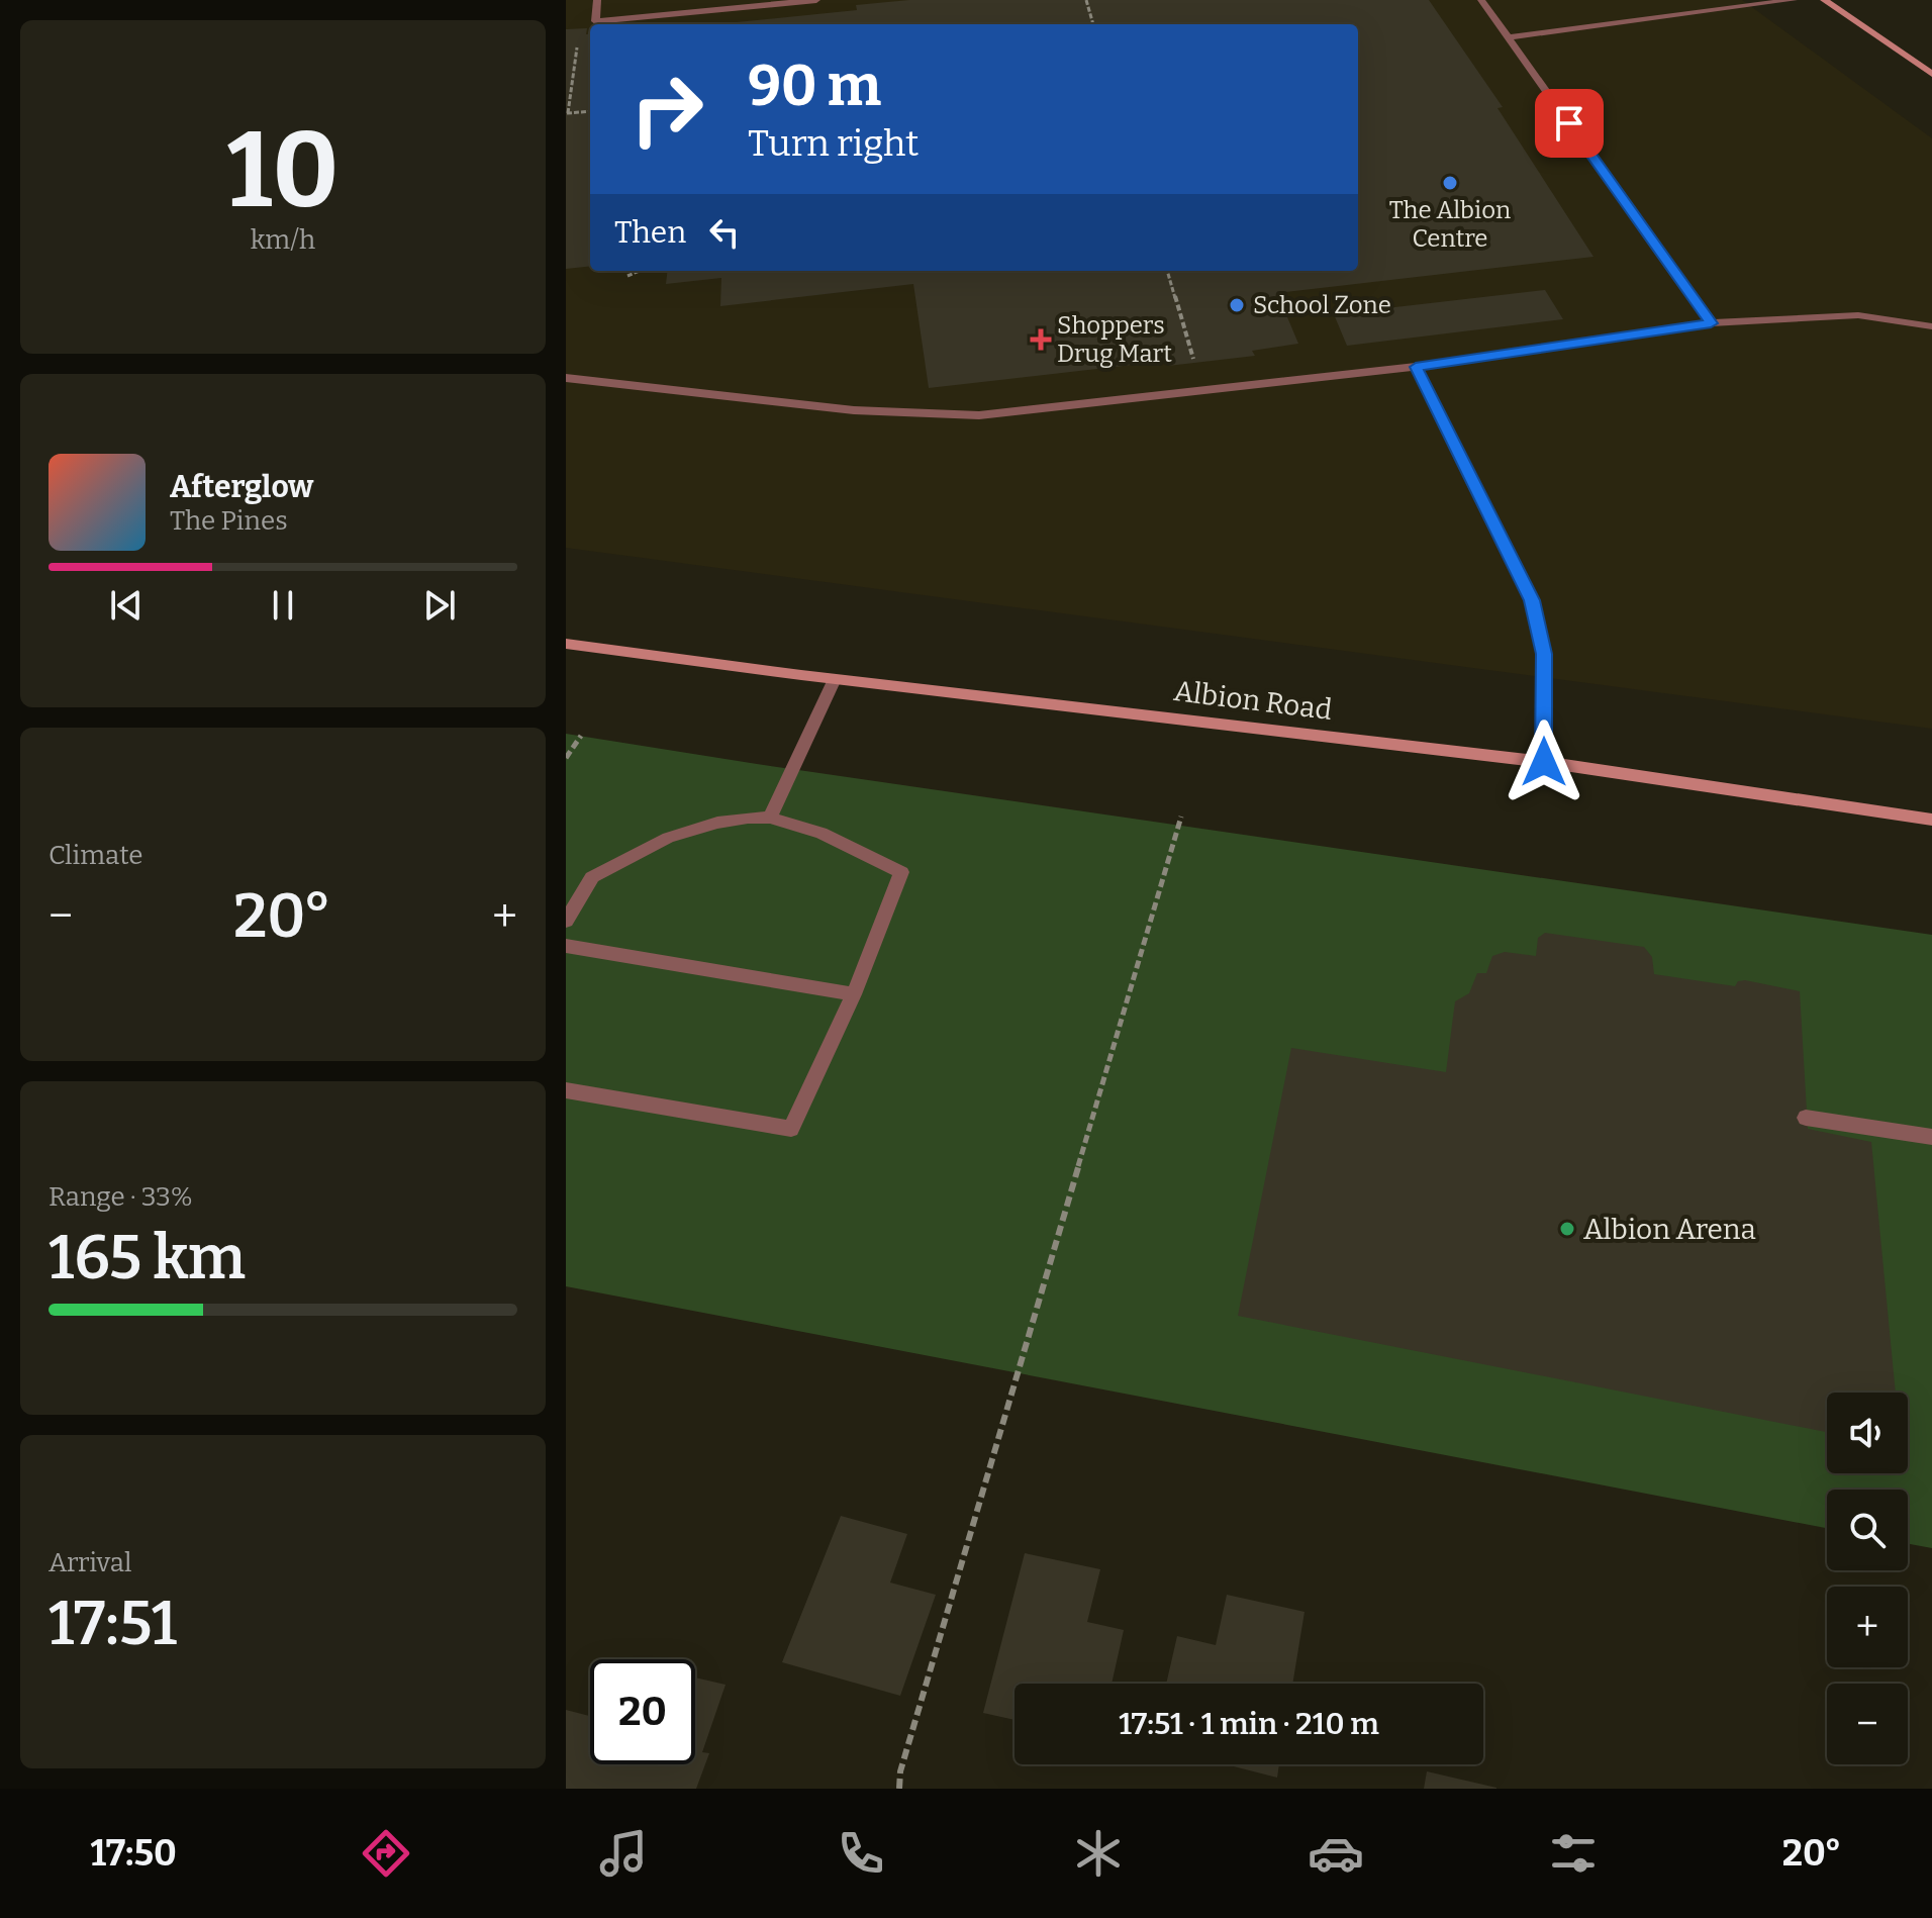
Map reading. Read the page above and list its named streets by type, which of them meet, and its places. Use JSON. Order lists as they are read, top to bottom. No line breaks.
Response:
{"streets":{"main road":["Albion Road"]},"places":{"other":["The Albion Centre","School Zone","Albion Arena"],"health":["Shoppers Drug Mart"]},"page":{"tile":[["10","km/h"],"Climate",["Range · 33%","165 km"],["Arrival","17:51"]],"turn":["90 m","Turn right"],"then":"Then","song":["Afterglow","The Pines"],"heat":["−","20°","+"],"map_buttons":["+","−"],"limit":"20","trip":"17:51 · 1 min · 210 m","tabs":["17:50","20°"]}}
